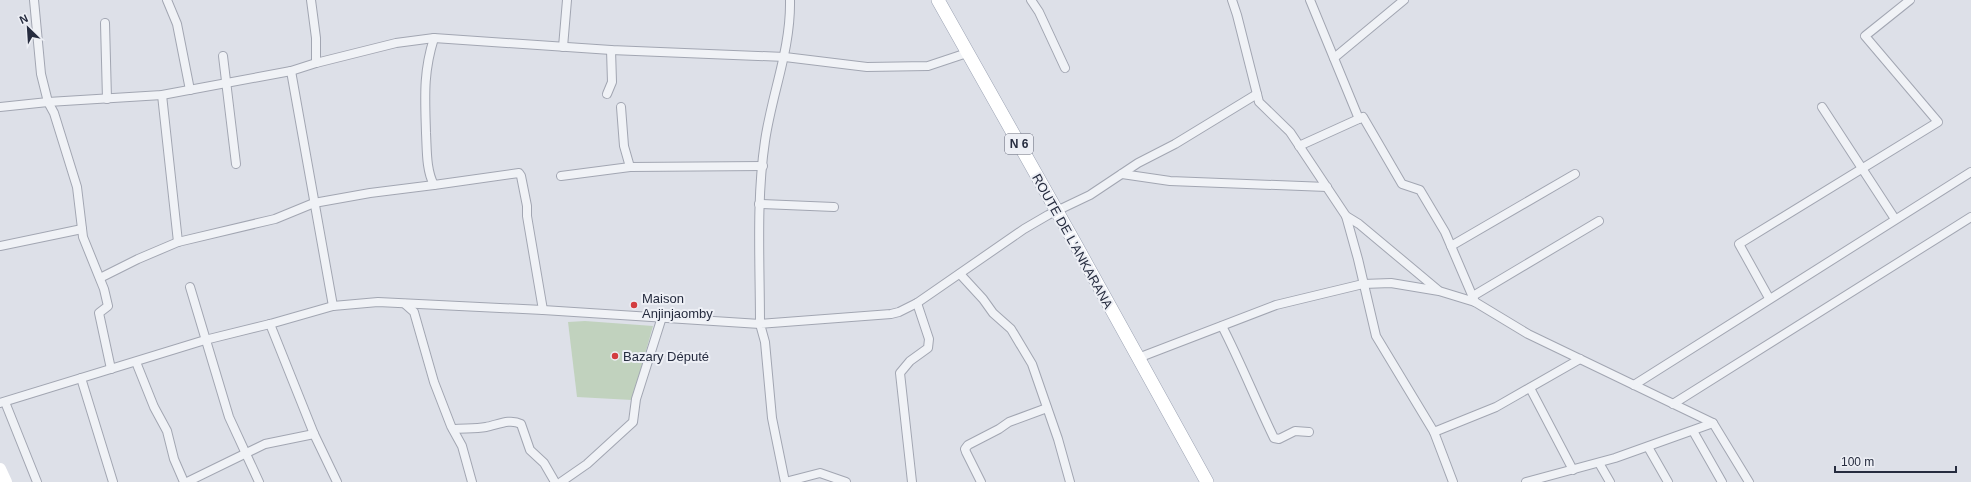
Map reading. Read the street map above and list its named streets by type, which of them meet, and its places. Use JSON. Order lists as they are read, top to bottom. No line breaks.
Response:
{"streets":{"main road":["N 6","ROUTE DE L'ANKARANA"]},"places":["Maison Anjinjaomby","Bazary Député"],"scale_bar":"100 m","north":"top left"}
